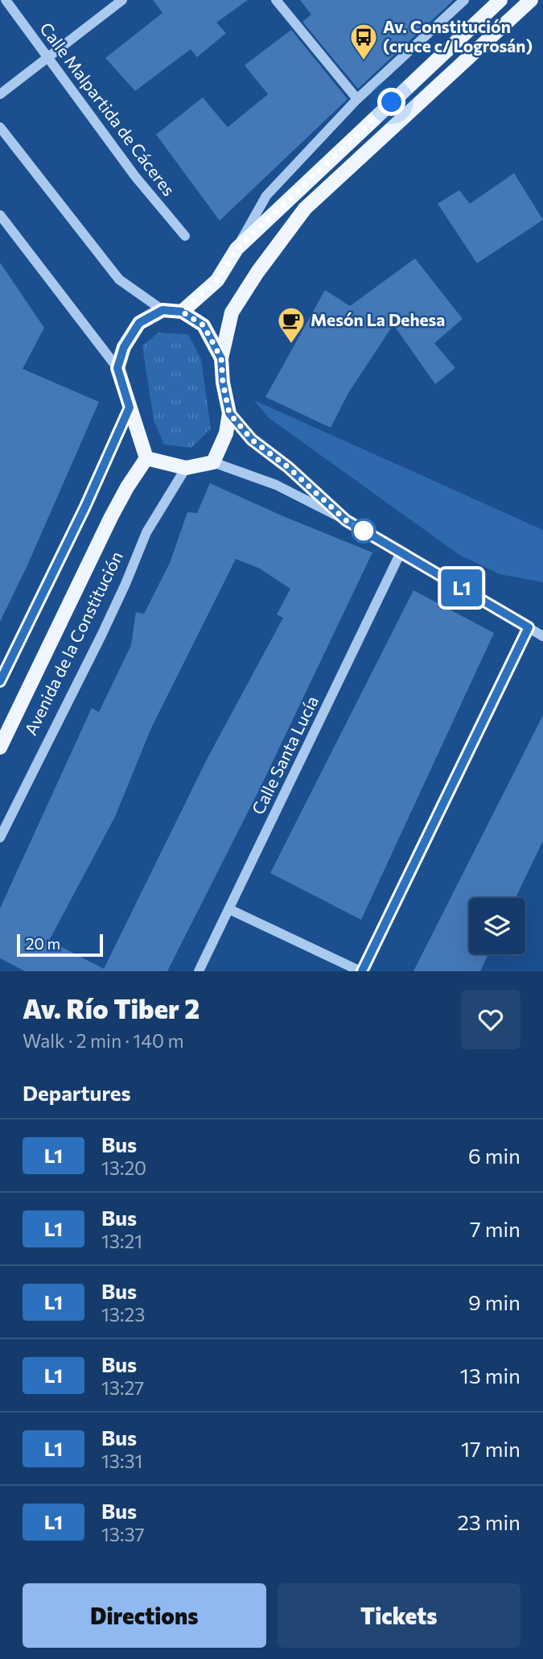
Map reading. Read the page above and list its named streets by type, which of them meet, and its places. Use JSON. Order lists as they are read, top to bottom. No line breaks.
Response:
{"streets":{"main road":["Avenida de la Constitución"],"street":["Calle Malpartida de Cáceres","Calle Santa Lucía"]},"places":{"bus stop":["Av. Constitución (cruce c/ Logrosán)"],"cafe":["Mesón La Dehesa"]},"lines":["bus line L1"],"scale_bar":"20 m","page":{"on_map":"L1","scale":"20 m","heading":[["Av. Río Tiber 2","Walk · 2 min · 140 m"],"Departures"],"list":[{"mark":"L1","name":"Bus","note":"13:20","value":"6 min"},{"mark":"L1","name":"Bus","note":"13:21","value":"7 min"},{"mark":"L1","name":"Bus","note":"13:23","value":"9 min"},{"mark":"L1","name":"Bus","note":"13:27","value":"13 min"},{"mark":"L1","name":"Bus","note":"13:31","value":"17 min"},{"mark":"L1","name":"Bus","note":"13:37","value":"23 min"}],"buttons":["Directions","Tickets"]}}
